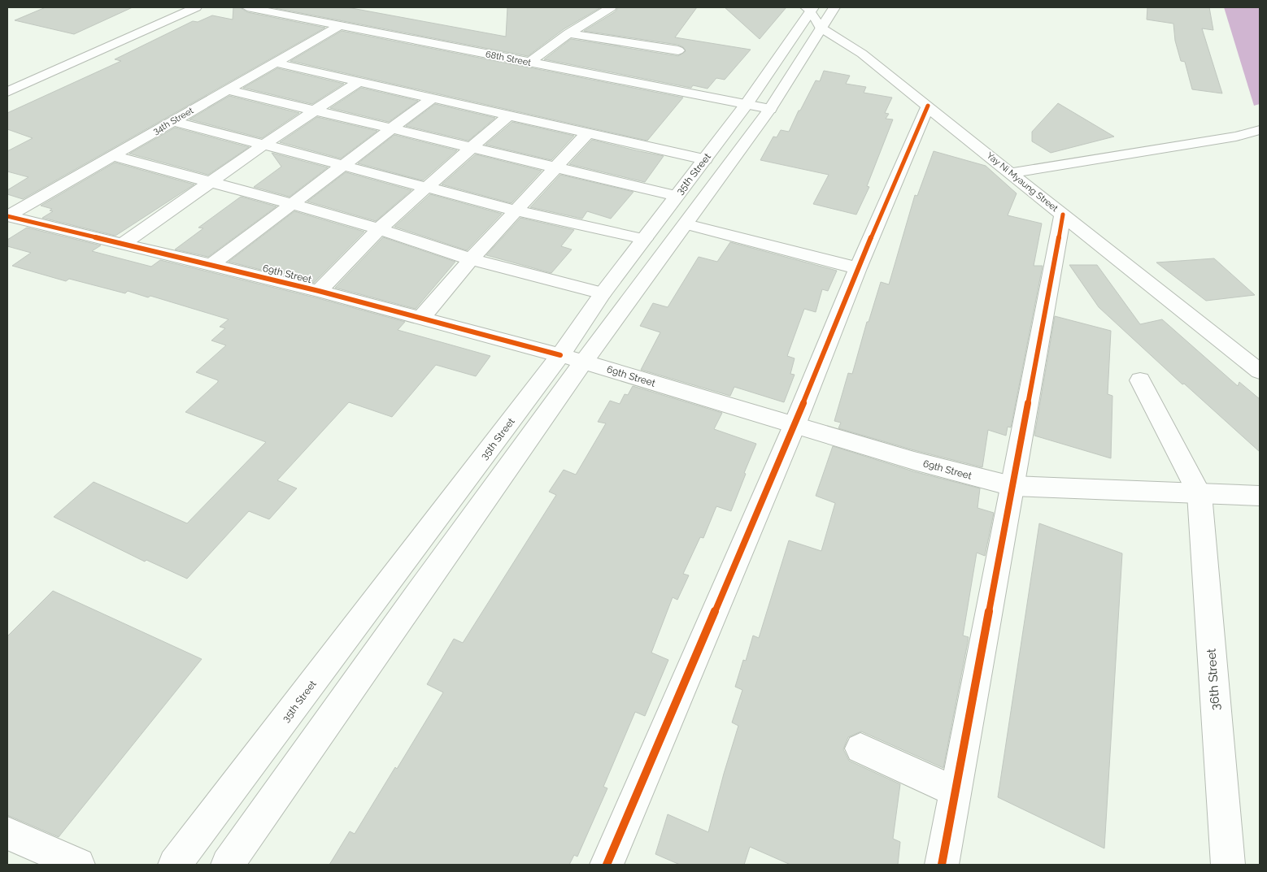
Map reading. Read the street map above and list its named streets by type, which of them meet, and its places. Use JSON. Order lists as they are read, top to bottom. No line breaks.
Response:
{"streets":{"street":["68th Street","34th Street","35th Street","Yay Ni Myaung Street","69th Street","36th Street"]},"crossings":[["68th Street","34th Street"],["68th Street","35th Street"],["34th Street","69th Street"],["35th Street","Yay Ni Myaung Street"],["35th Street","69th Street"],["69th Street","36th Street"]]}
